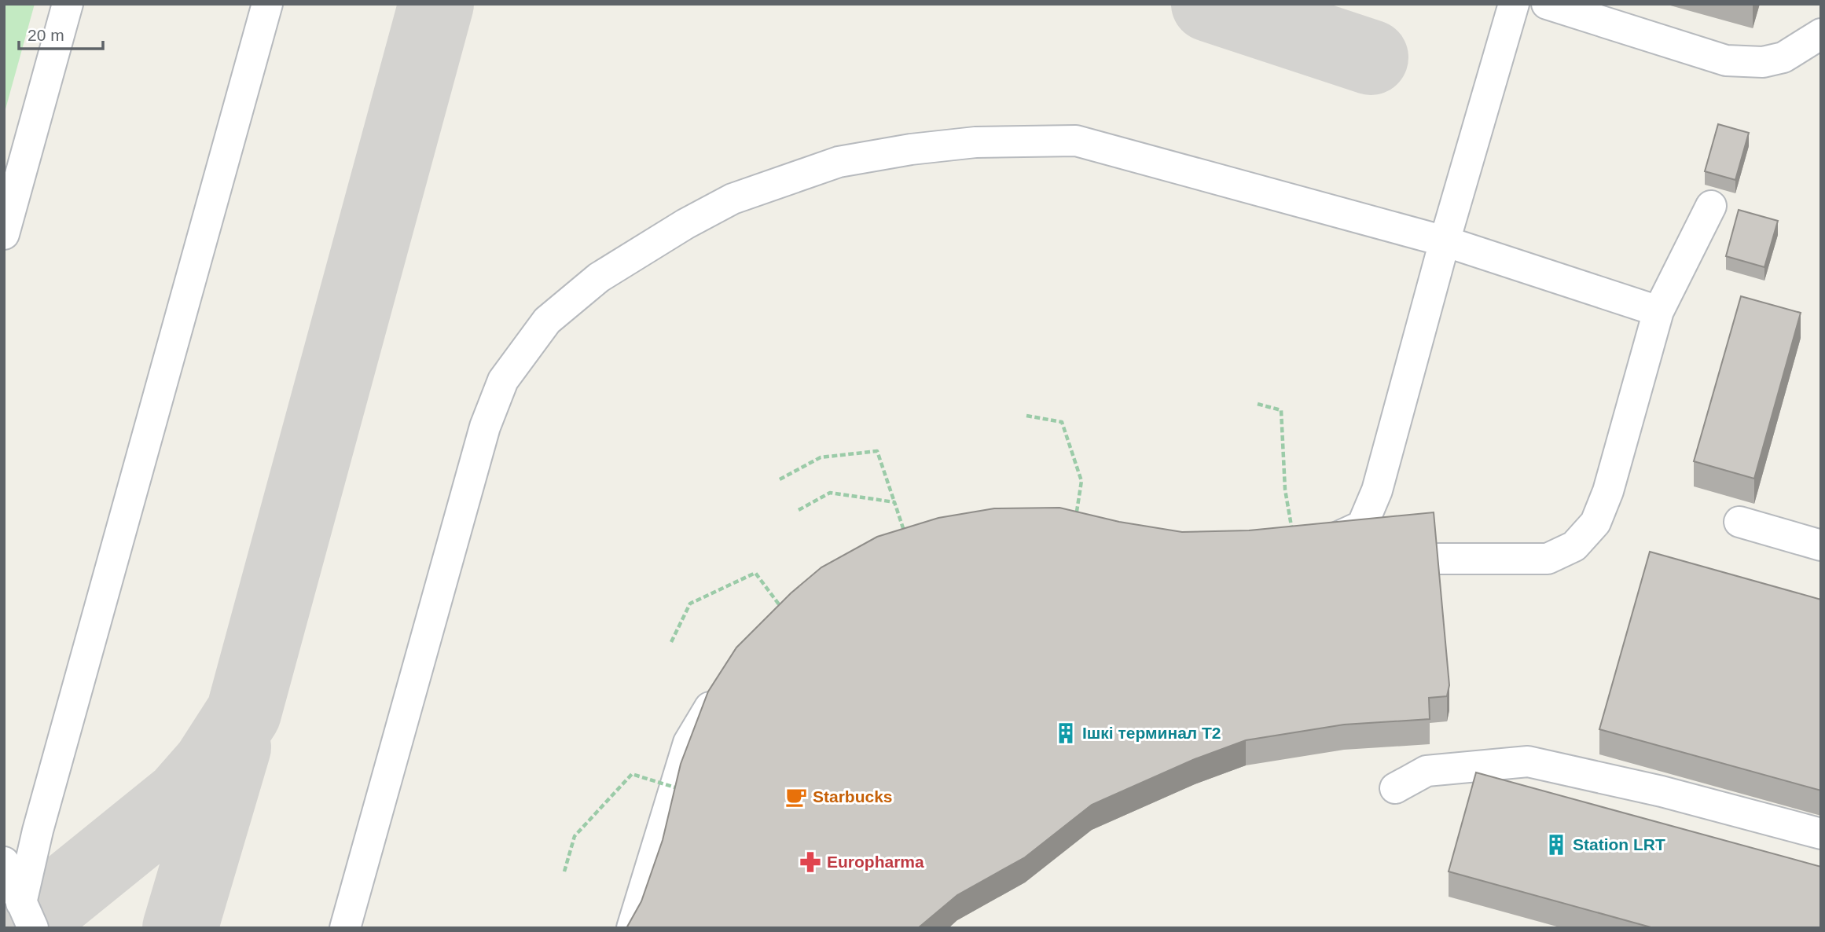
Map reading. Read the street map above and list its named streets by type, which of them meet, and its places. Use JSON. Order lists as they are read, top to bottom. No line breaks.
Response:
{"places":{"building":["Ішкі терминал T2","Station LRT"],"cafe":["Starbucks"],"pharmacy":["Europharma"]},"scale_bar":"20 m"}
